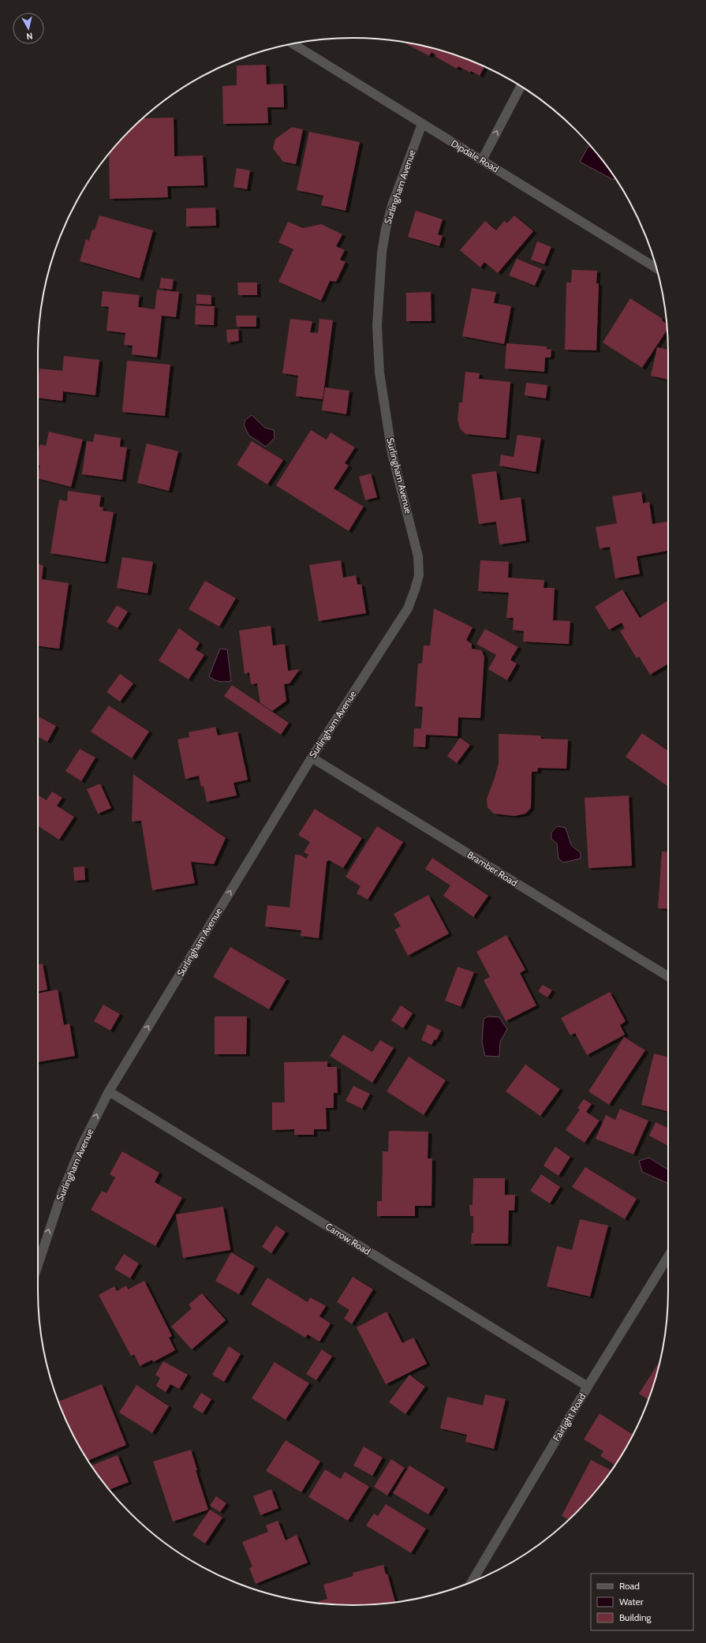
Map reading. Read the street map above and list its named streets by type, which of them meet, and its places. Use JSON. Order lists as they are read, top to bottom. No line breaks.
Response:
{"streets":{"street":["Dipdale Road","Surlingham Avenue","Bramber Road","Carrow Road","Fairlight Road"]},"crossings":[["Dipdale Road","Surlingham Avenue"],["Surlingham Avenue","Bramber Road"],["Surlingham Avenue","Carrow Road"],["Carrow Road","Fairlight Road"]],"one_way":["Surlingham Avenue"],"legend":["Road","Water","Building"],"north":"bottom"}
